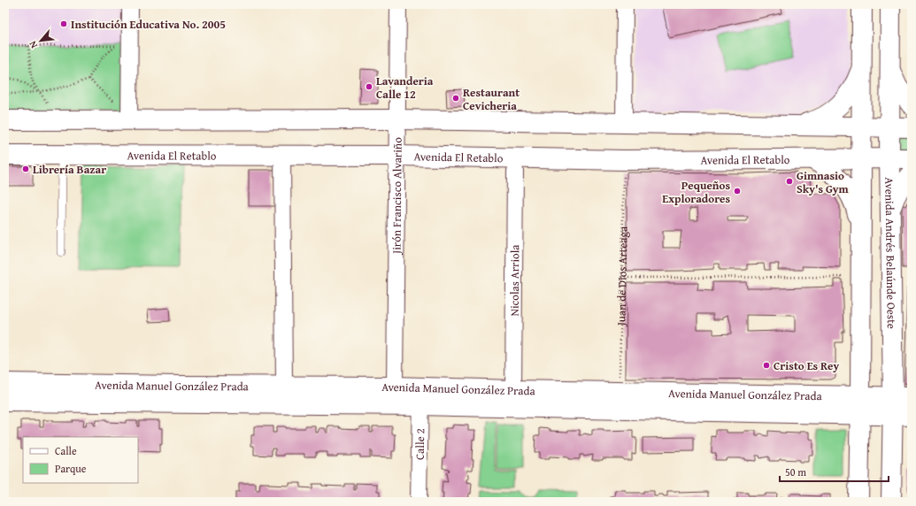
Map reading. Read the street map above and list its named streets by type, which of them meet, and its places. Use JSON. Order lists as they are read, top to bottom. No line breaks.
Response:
{"streets":{"street":["Avenida El Retablo","Jirón Francisco Alvariño","Avenida Andrés Belaúnde Oeste","Nicolas Arriola","Avenida Manuel González Prada","Calle 2"],"path":["Juan de Dios Arteaga"]},"crossings":[["Avenida El Retablo","Jirón Francisco Alvariño"],["Avenida El Retablo","Avenida Andrés Belaúnde Oeste"],["Avenida El Retablo","Juan de Dios Arteaga"],["Jirón Francisco Alvariño","Avenida Manuel González Prada"],["Avenida Andrés Belaúnde Oeste","Avenida Manuel González Prada"],["Juan de Dios Arteaga","Avenida Manuel González Prada"],["Nicolas Arriola","Avenida Manuel González Prada"],["Avenida Manuel González Prada","Calle 2"]],"places":["Institución Educativa No. 2005","Lavanderia Calle 12","Restaurant Cevicheria","Librería Bazar","Gimnasio Sky's Gym","Pequeños Exploradores","Cristo Es Rey"],"legend":["Calle","Parque"],"scale_bar":"50 m","north":"bottom left"}
